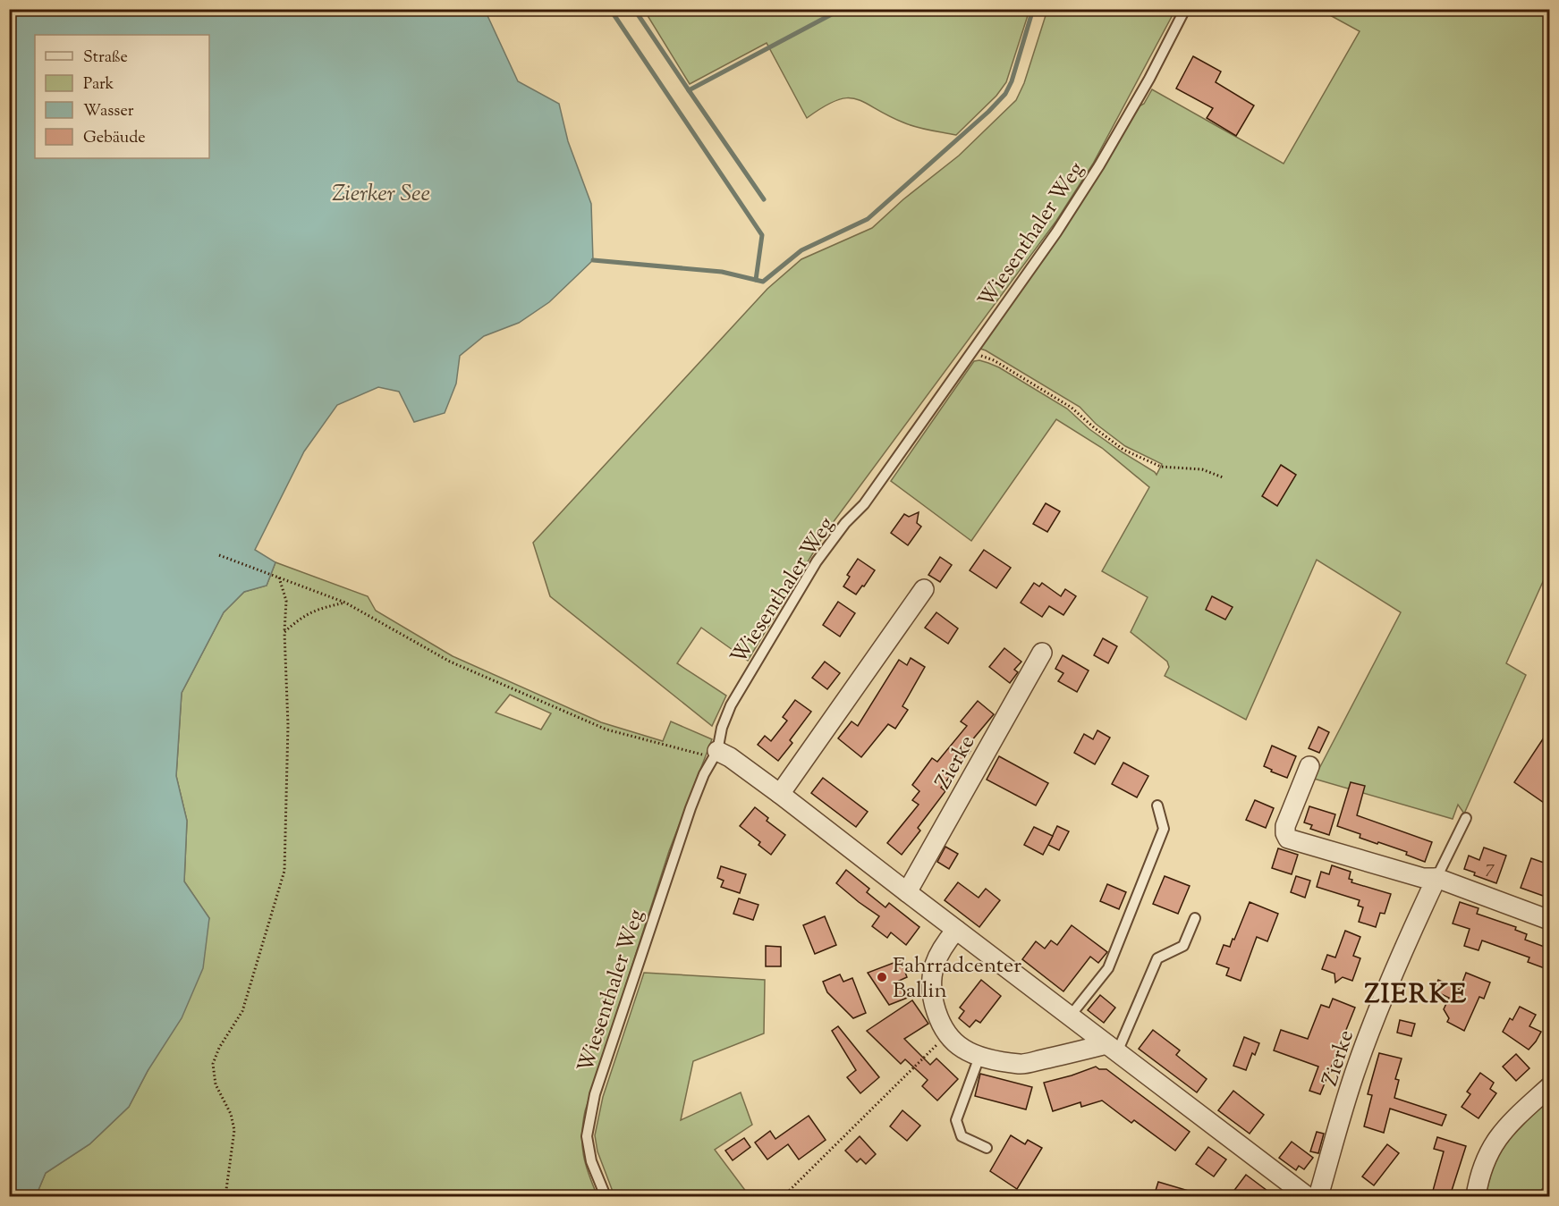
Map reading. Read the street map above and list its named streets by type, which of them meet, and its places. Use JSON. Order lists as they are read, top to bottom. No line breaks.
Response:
{"streets":{"street":["Zierke"],"lane":["Wiesenthaler Weg"]},"districts":["ZIERKE"],"water":["Zierker See"],"places":["Fahrradcenter Ballin"],"house_numbers":["7"],"legend":["Straße","Park","Wasser","Gebäude"]}
